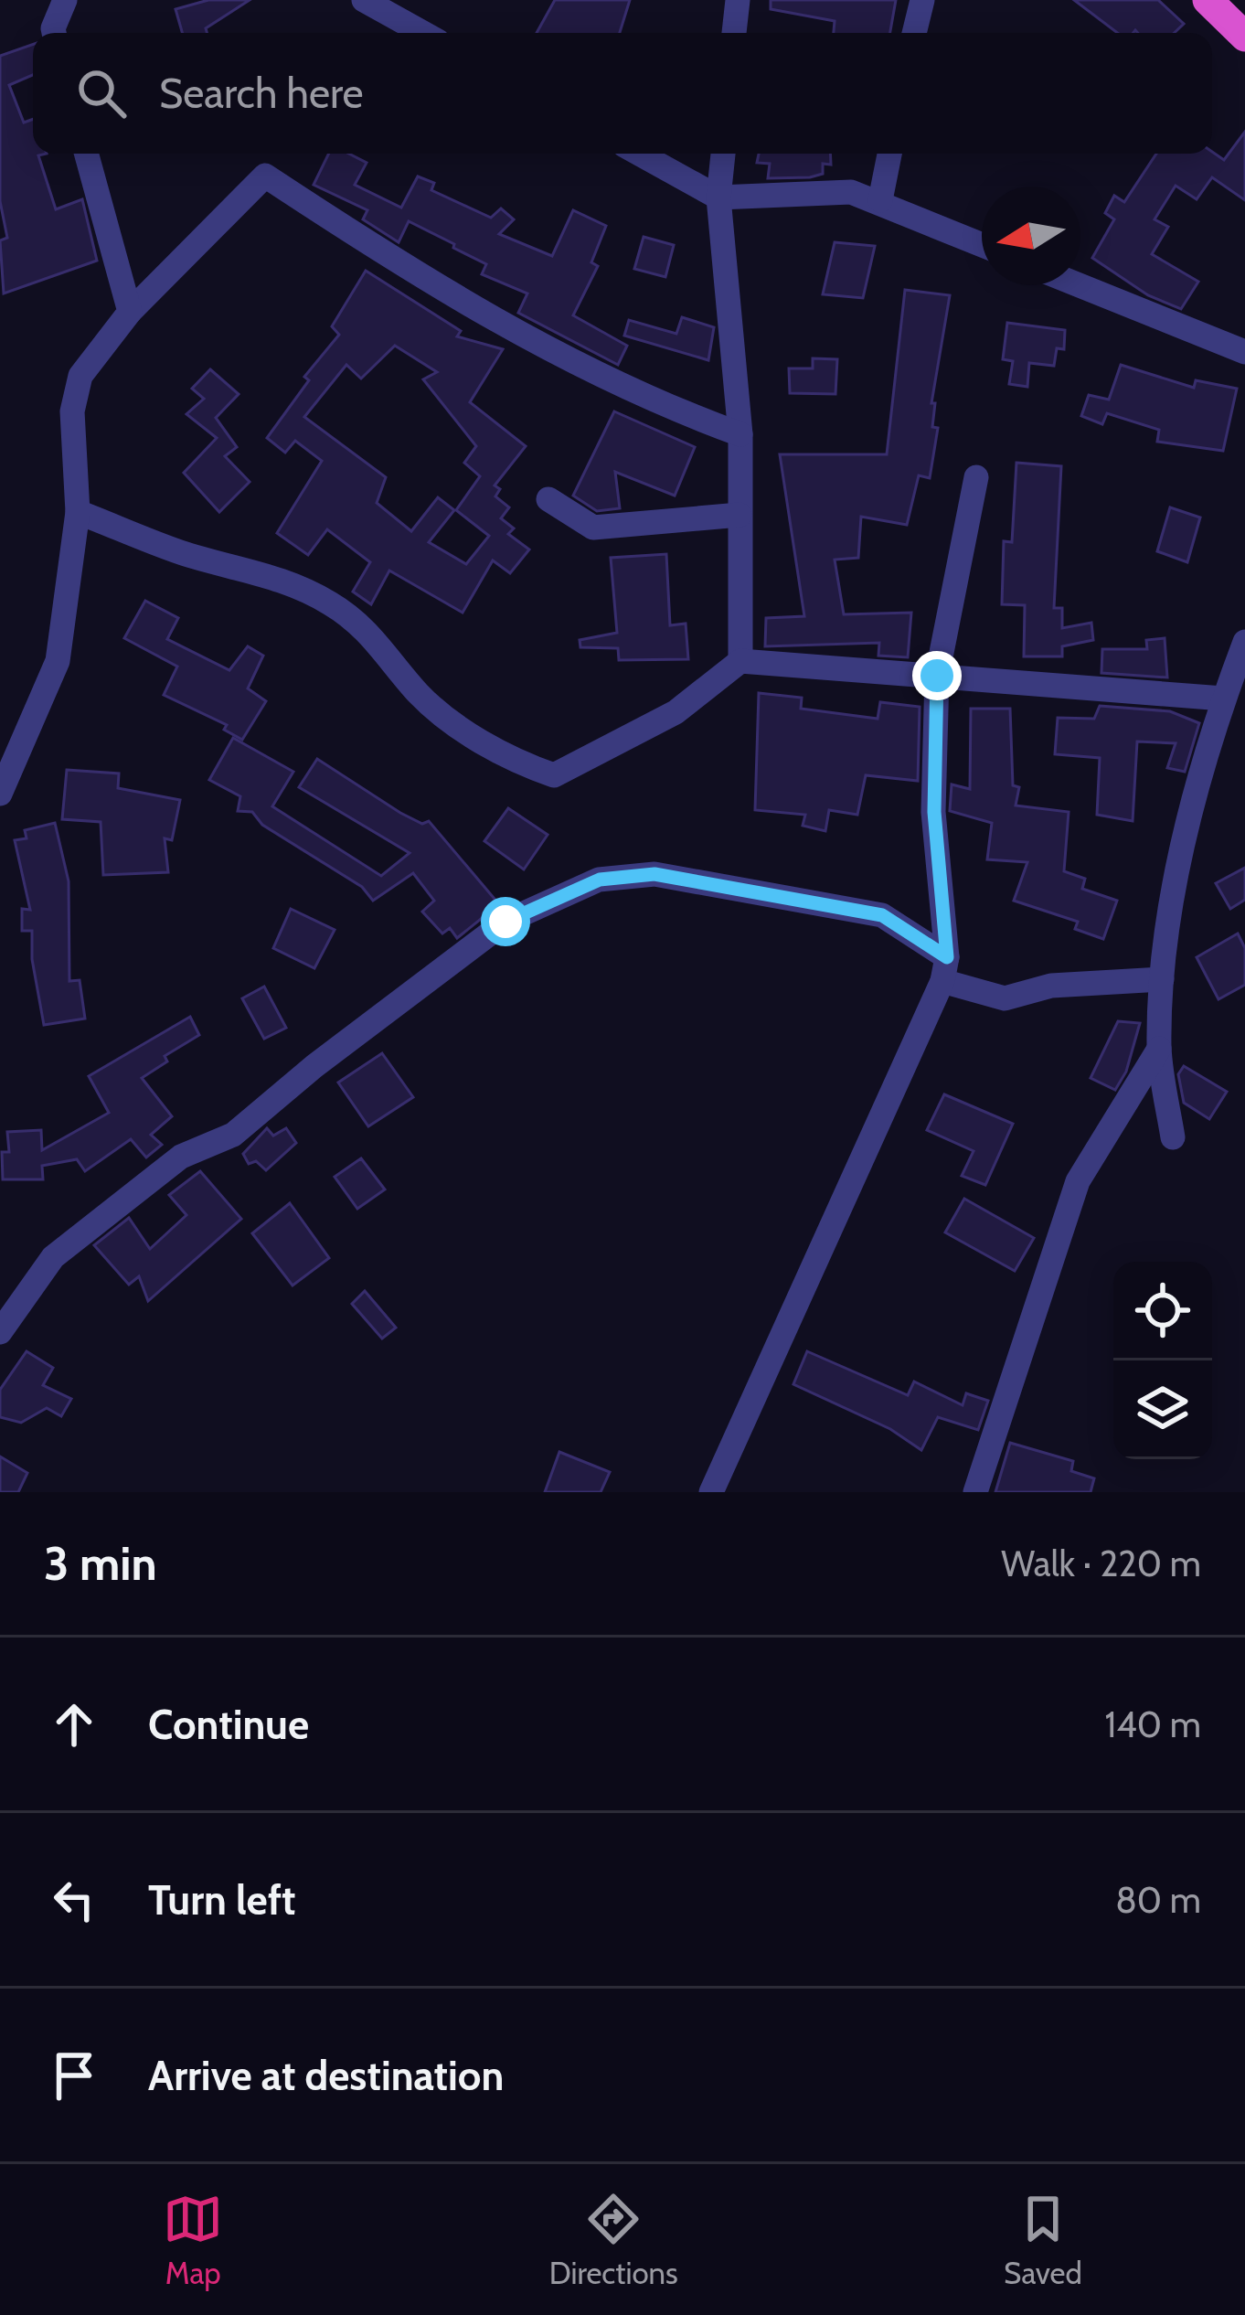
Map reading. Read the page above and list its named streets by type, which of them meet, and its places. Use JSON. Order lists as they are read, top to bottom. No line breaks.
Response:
{"north":"left","page":{"search":"Search here","heading":["3 min","Walk · 220 m"],"list":[["Continue","140 m"],["Turn left","80 m"],"Arrive at destination"],"nav":["Map","Directions","Saved"]}}
